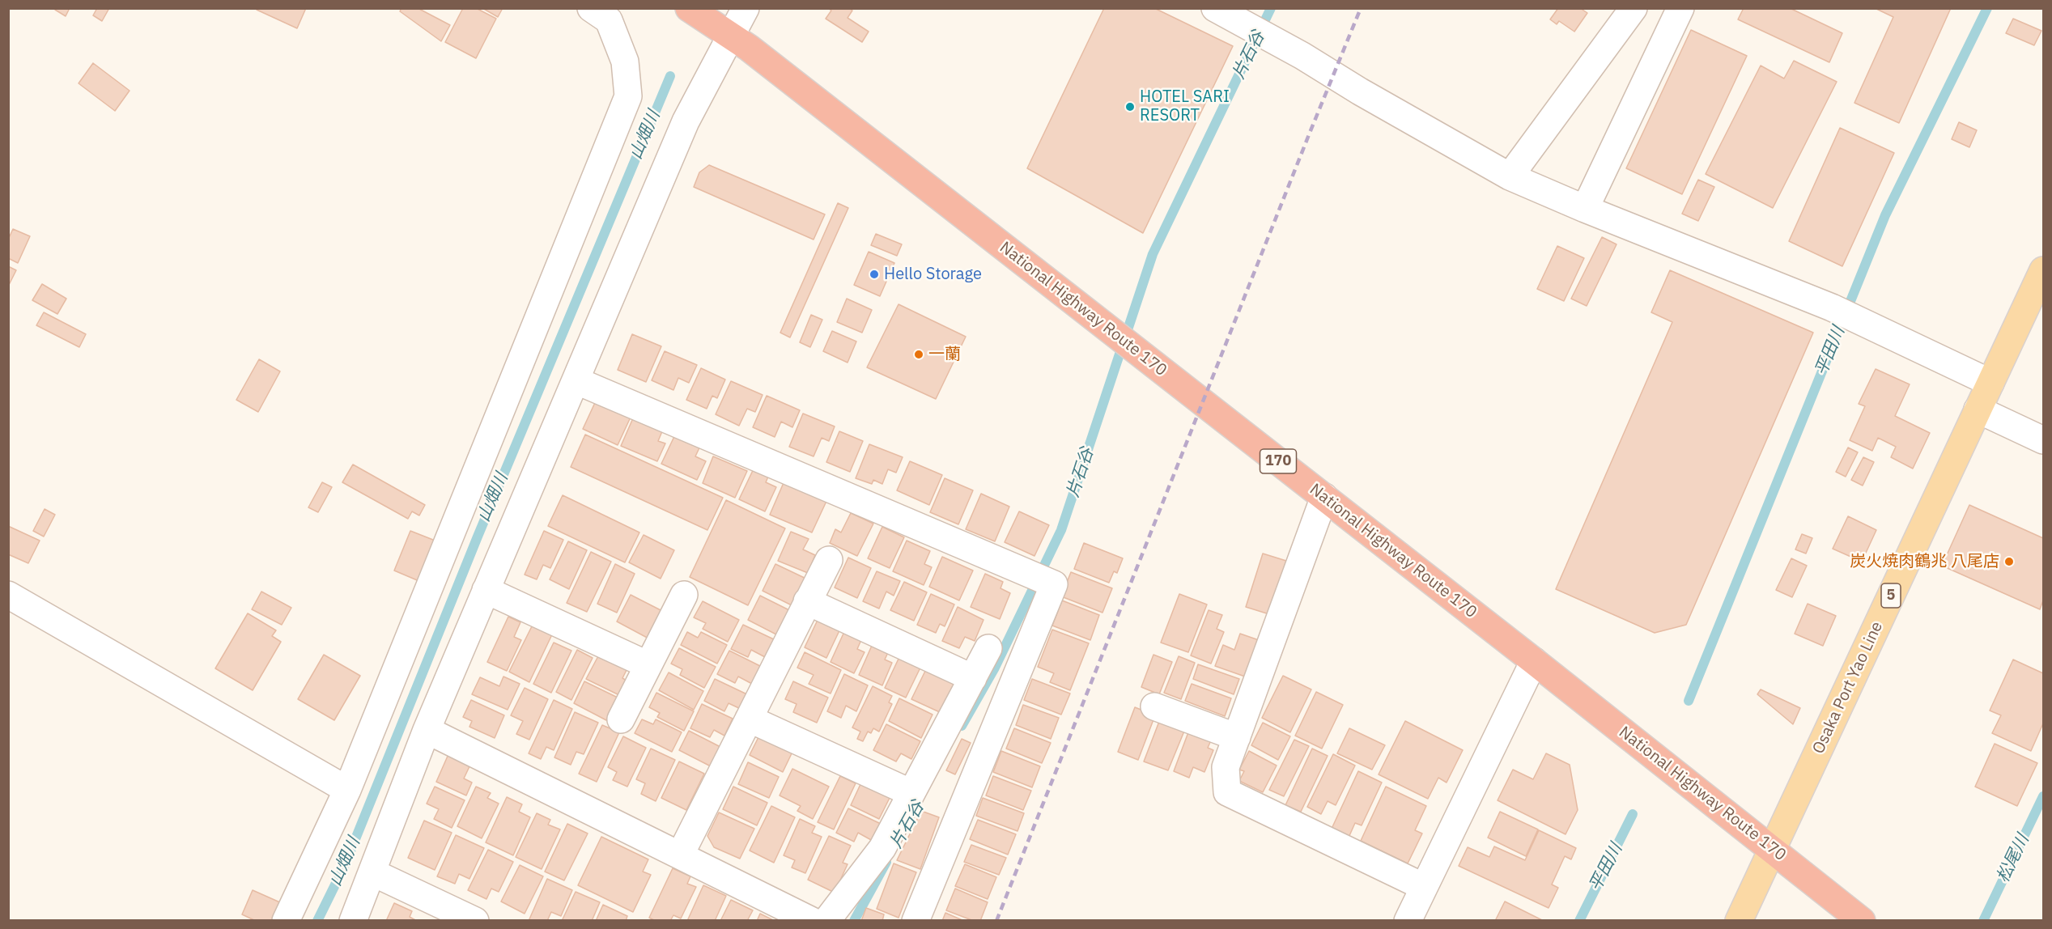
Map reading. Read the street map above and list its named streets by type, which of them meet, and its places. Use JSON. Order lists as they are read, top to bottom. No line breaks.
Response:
{"streets":{"highway":["National Highway Route 170","170"],"main road":["5","Osaka Port Yao Line"]},"crossings":[["National Highway Route 170","Osaka Port Yao Line"]],"water":["片石谷","山畑川","平田川","松尾川"],"places":["HOTEL SARI RESORT","Hello Storage","一蘭","炭火焼肉鶴兆 八尾店"]}
